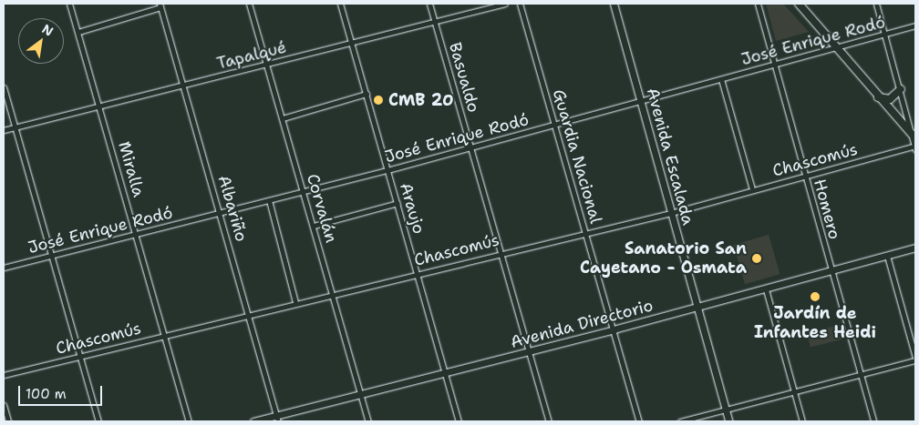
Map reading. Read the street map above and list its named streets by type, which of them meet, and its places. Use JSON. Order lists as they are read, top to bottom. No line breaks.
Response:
{"streets":{"main road":["Avenida Escalada","Avenida Directorio"],"street":["José Enrique Rodó","Tapalqué","Basualdo","Guardia Nacional","Chascomús","Miralla","Albariño","Corvalán","Araujo","Homero"]},"crossings":[["José Enrique Rodó","Basualdo"],["José Enrique Rodó","Guardia Nacional"],["José Enrique Rodó","Avenida Escalada"],["José Enrique Rodó","Miralla"],["José Enrique Rodó","Albariño"],["José Enrique Rodó","Corvalán"],["José Enrique Rodó","Araujo"],["José Enrique Rodó","Homero"],["Tapalqué","Basualdo"],["Tapalqué","Miralla"],["Tapalqué","Albariño"],["Tapalqué","Corvalán"],["Tapalqué","Araujo"],["Basualdo","Chascomús"],["Basualdo","Avenida Directorio"],["Guardia Nacional","Chascomús"],["Guardia Nacional","Avenida Directorio"],["Avenida Escalada","Chascomús"],["Avenida Escalada","Avenida Directorio"],["Chascomús","Miralla"],["Chascomús","Albariño"],["Chascomús","Corvalán"],["Chascomús","Araujo"],["Chascomús","Homero"],["Albariño","Avenida Directorio"],["Corvalán","Avenida Directorio"],["Araujo","Avenida Directorio"],["Homero","Avenida Directorio"]],"places":["CMB 20","Sanatorio San Cayetano - Osmata","Jardín de Infantes Heidi"],"scale_bar":"100 m","north":"top right"}
